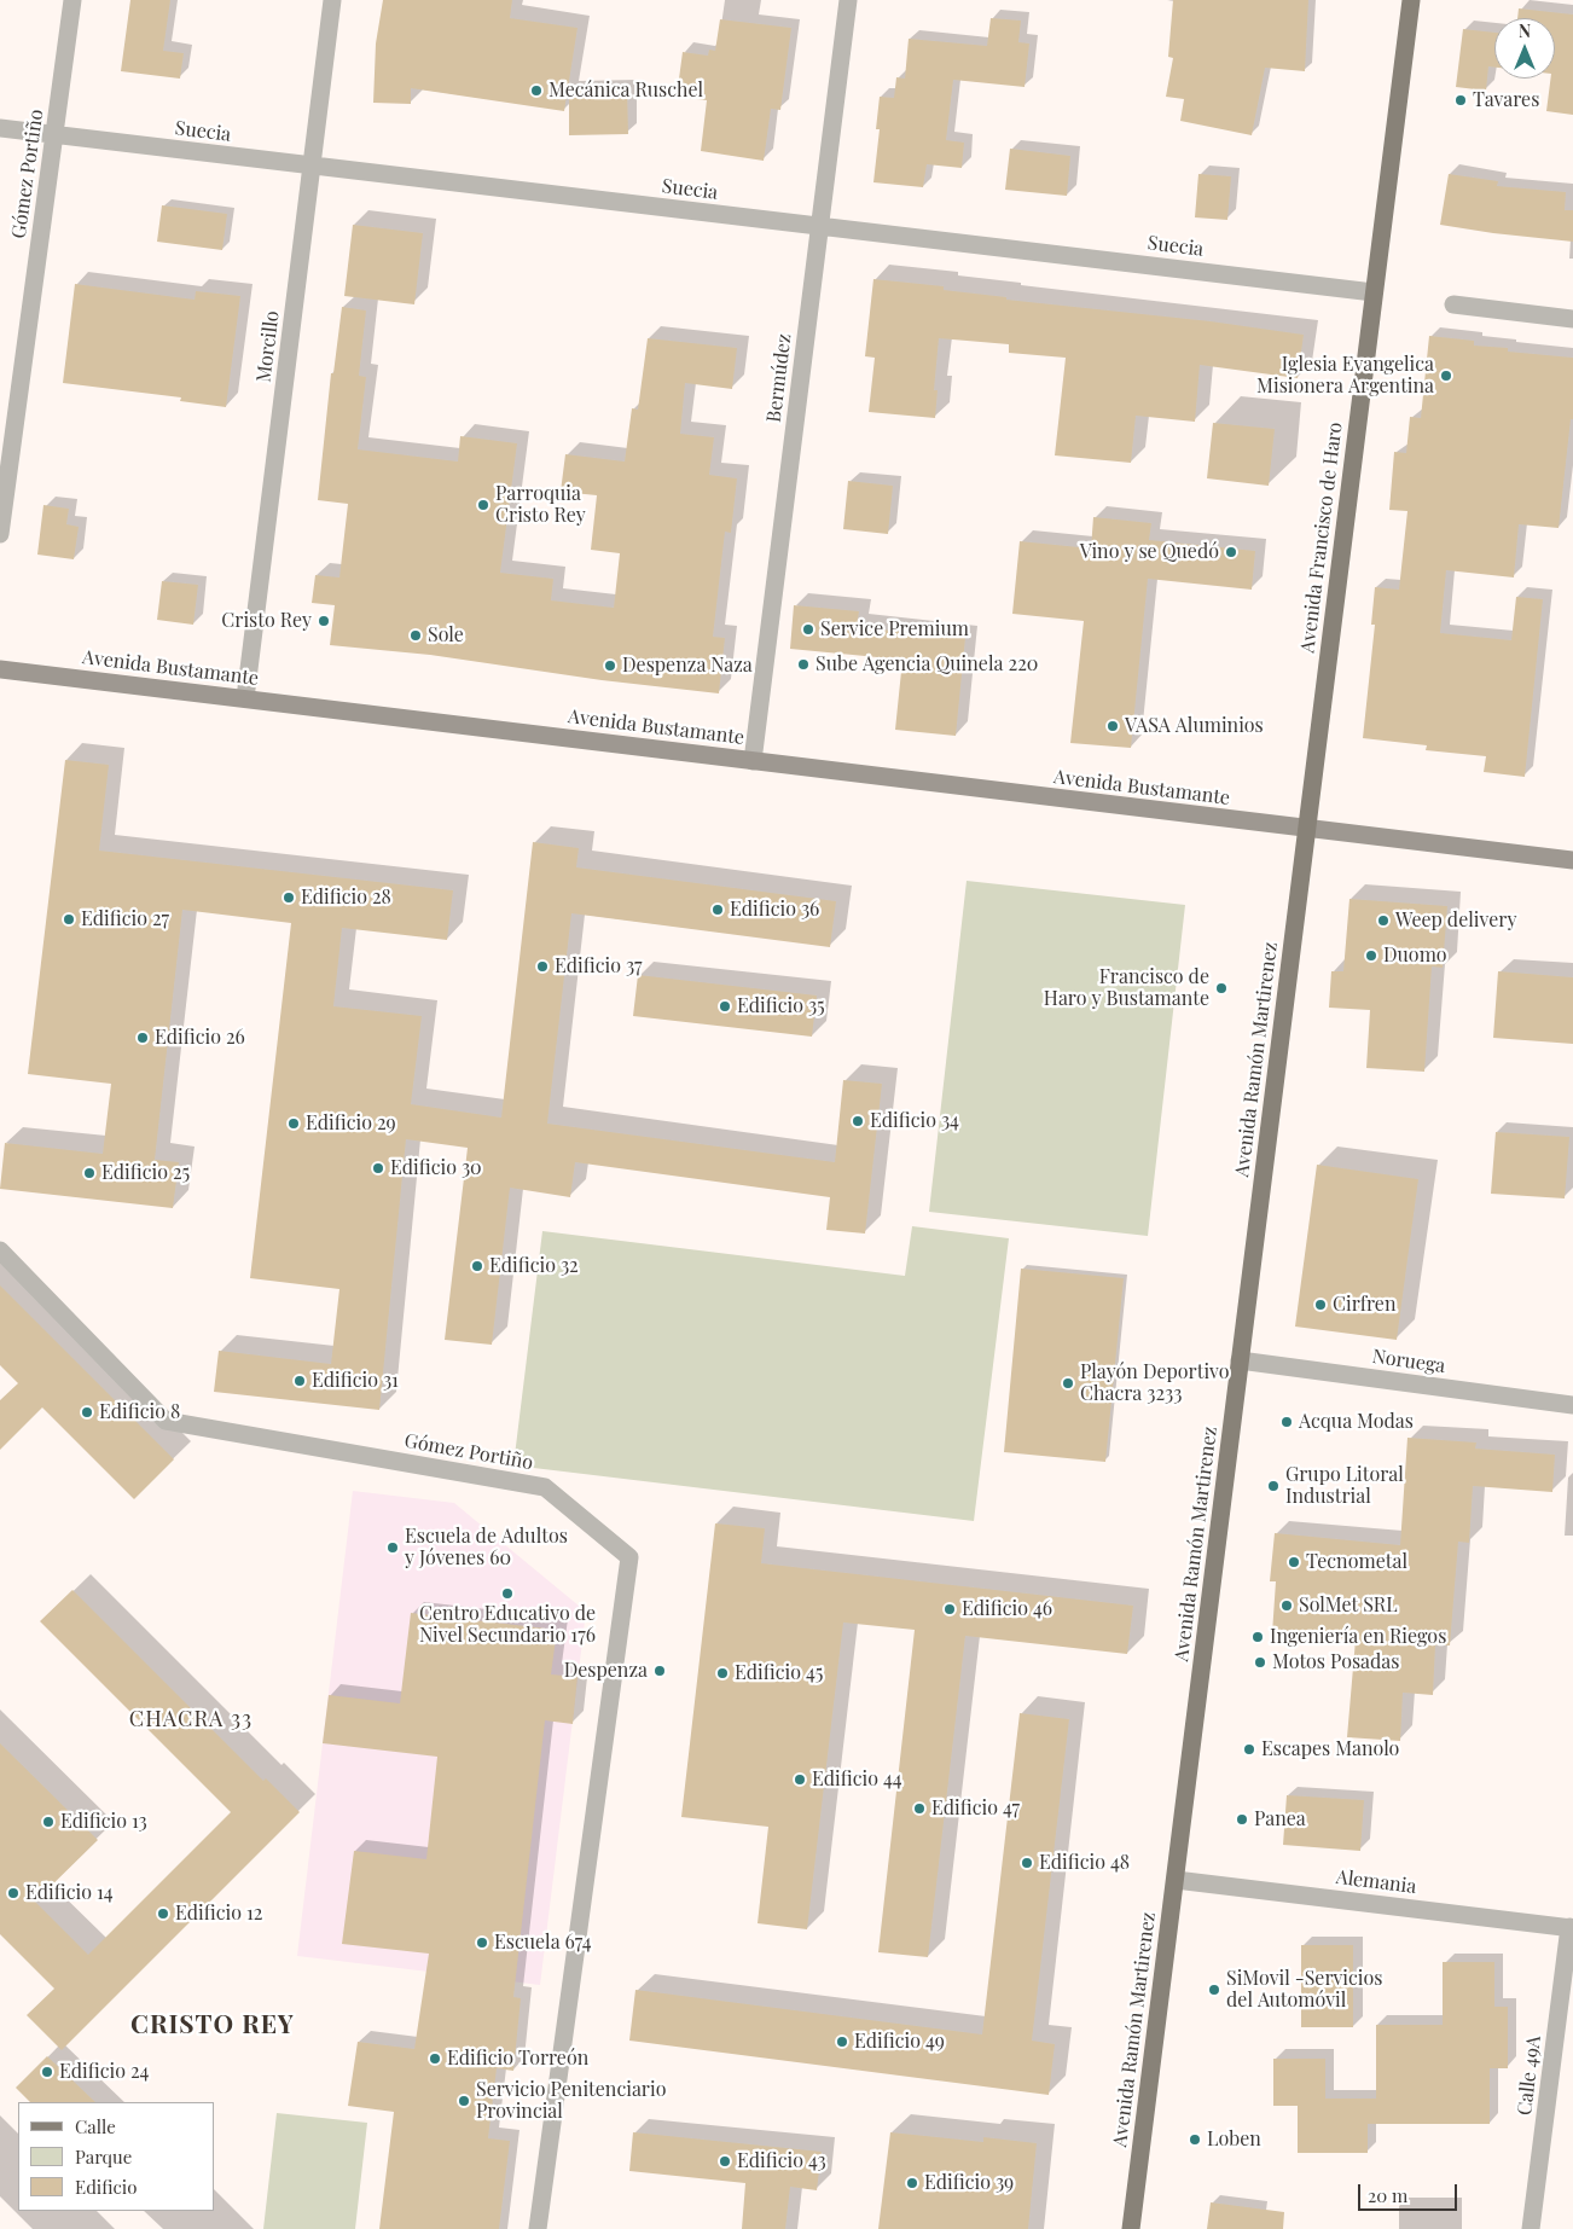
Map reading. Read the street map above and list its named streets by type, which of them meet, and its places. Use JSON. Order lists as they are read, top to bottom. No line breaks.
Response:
{"streets":{"main road":["Avenida Francisco de Haro","Avenida Bustamante","Avenida Ramón Martirenez"],"street":["Suecia","Gómez Portiño","Morcillo","Bermúdez","Noruega","Alemania","Calle 49A"]},"crossings":[["Suecia","Gómez Portiño"],["Suecia","Morcillo"],["Suecia","Bermúdez"],["Suecia","Avenida Francisco de Haro"],["Morcillo","Avenida Bustamante"],["Bermúdez","Avenida Bustamante"],["Avenida Francisco de Haro","Avenida Bustamante"],["Avenida Francisco de Haro","Avenida Ramón Martirenez"],["Avenida Bustamante","Avenida Ramón Martirenez"],["Avenida Ramón Martirenez","Noruega"],["Avenida Ramón Martirenez","Alemania"],["Alemania","Calle 49A"]],"districts":["CHACRA 33","CRISTO REY"],"places":["Mecánica Ruschel","Tavares","Iglesia Evangelica Misionera Argentina","Parroquia Cristo Rey","Vino y se Quedó","Cristo Rey","Service Premium","Sole","Sube Agencia Quinela 220","Despenza Naza","VASA Aluminios","Edificio 28","Edificio 36","Edificio 27","Weep delivery","Duomo","Edificio 37","Francisco de Haro y Bustamante","Edificio 35","Edificio 26","Edificio 34","Edificio 29","Edificio 30","Edificio 25","Edificio 32","Cirfren","Edificio 31","Playón Deportivo Chacra 3233","Edificio 8","Acqua Modas","Grupo Litoral Industrial","Escuela de Adultos y Jóvenes 60","Tecnometal","Centro Educativo de Nivel Secundario 176","SolMet SRL","Edificio 46","Ingeniería en Riegos","Motos Posadas","Despenza","Edificio 45","Escapes Manolo","Edificio 44","Edificio 47","Panea","Edificio 13","Edificio 48","Edificio 14","Edificio 12","Escuela 674","SiMovil -Servicios del Automóvil","Edificio 49","Edificio Torreón","Edificio 24","Servicio Penitenciario Provincial","Loben","Edificio 43","Edificio 39"],"legend":["Calle","Parque","Edificio"],"scale_bar":"20 m","north":"top"}
